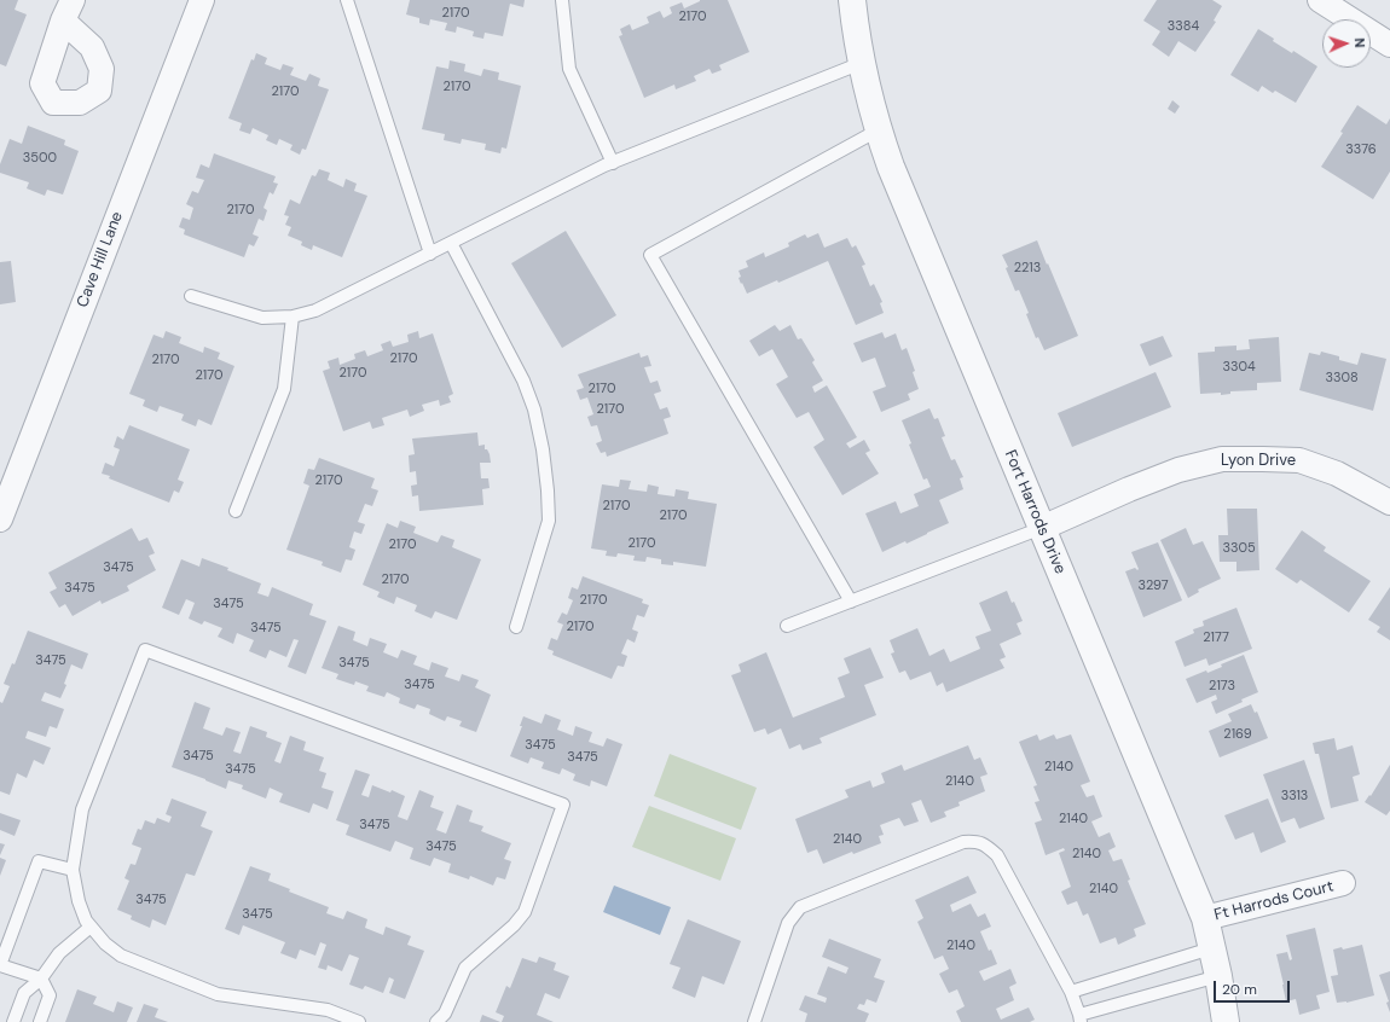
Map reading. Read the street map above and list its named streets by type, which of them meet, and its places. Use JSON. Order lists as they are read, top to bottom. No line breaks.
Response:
{"streets":{"street":["Cave Hill Lane","Lyon Drive","Fort Harrods Drive","Ft Harrods Court"]},"crossings":[["Lyon Drive","Fort Harrods Drive"],["Fort Harrods Drive","Ft Harrods Court"]],"house_numbers":["2170","2170","3384","2170","2170","3376","3500","2170","2213","2170","2170","3304","2170","2170","3308","2170","2170","2170","2170","2170","2170","2170","3305","3475","2170","3297","3475","2170","3475","2170","3475","2177","3475","3475","3475","2173","2169","3475","3475","3475","2140","3475","2140","3313","2140","3475","2140","3475","2140","2140","3475","3475","2140"],"scale_bar":"20 m","north":"right"}
